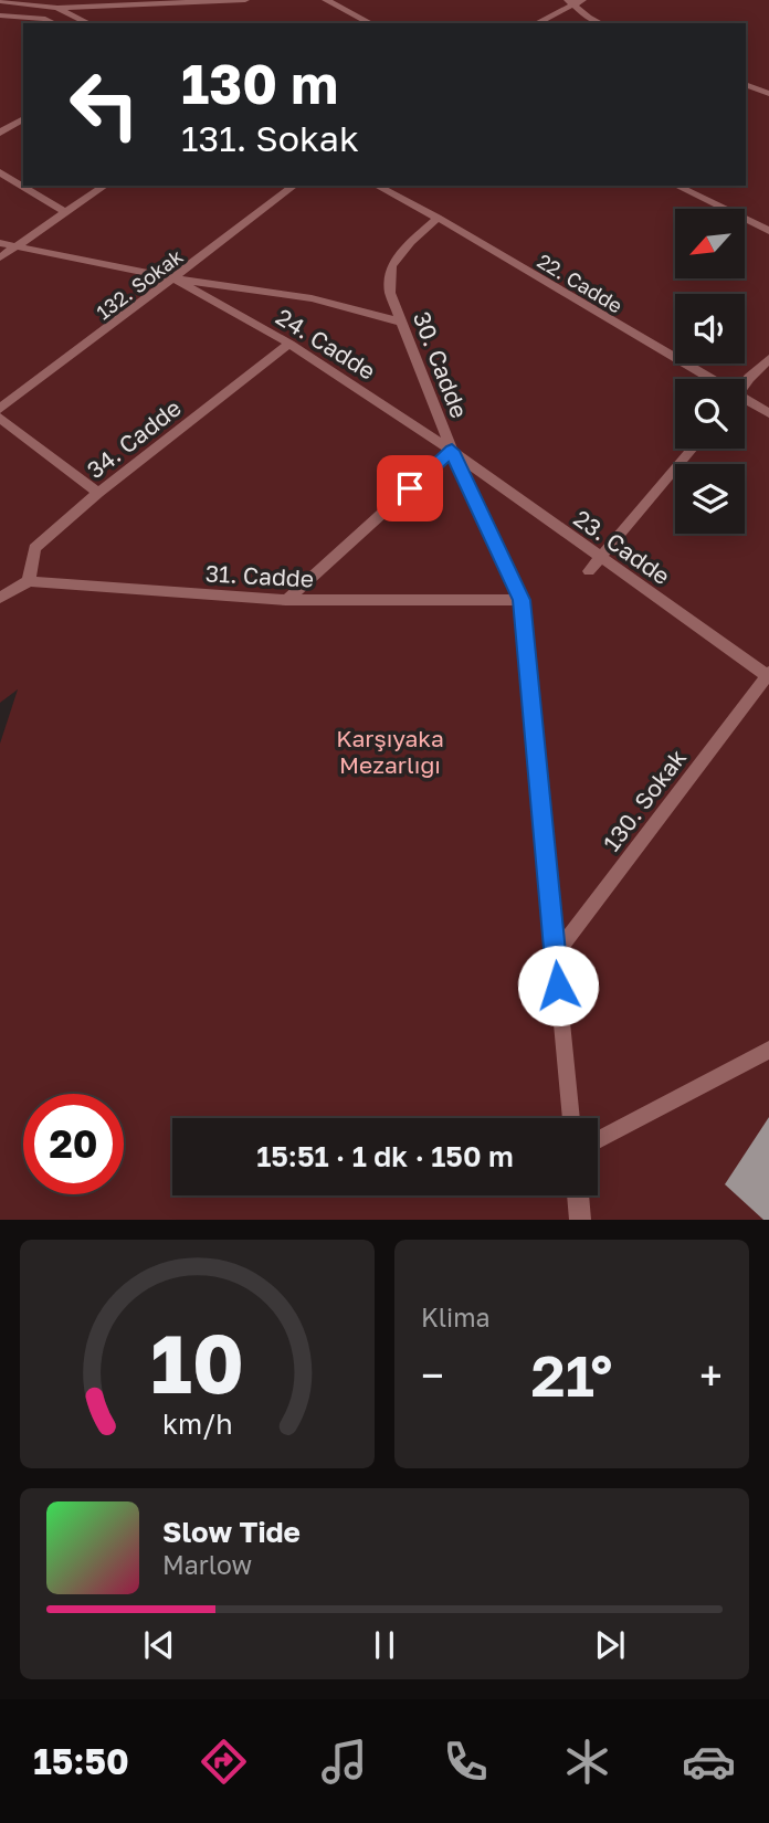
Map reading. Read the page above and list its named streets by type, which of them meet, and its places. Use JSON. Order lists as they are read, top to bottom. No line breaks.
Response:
{"streets":{"lane":["22. Cadde","132. Sokak","24. Cadde","30. Cadde","34. Cadde","23. Cadde","31. Cadde","130. Sokak"]},"crossings":[["22. Cadde","30. Cadde"],["132. Sokak","24. Cadde"],["24. Cadde","30. Cadde"],["24. Cadde","34. Cadde"],["24. Cadde","23. Cadde"],["30. Cadde","23. Cadde"],["30. Cadde","31. Cadde"],["30. Cadde","130. Sokak"],["34. Cadde","31. Cadde"],["23. Cadde","130. Sokak"]],"parks":["Karşıyaka Mezarlığı"],"north":"bottom left","page":{"turn":["130 m","131. Sokak"],"limit":"20","trip":"15:51 · 1 dk · 150 m","tile":"Klima","heat":["−","21°","+"],"song":["Slow Tide","Marlow"],"tabs":"15:50","gauge":["10","km/h"]}}
